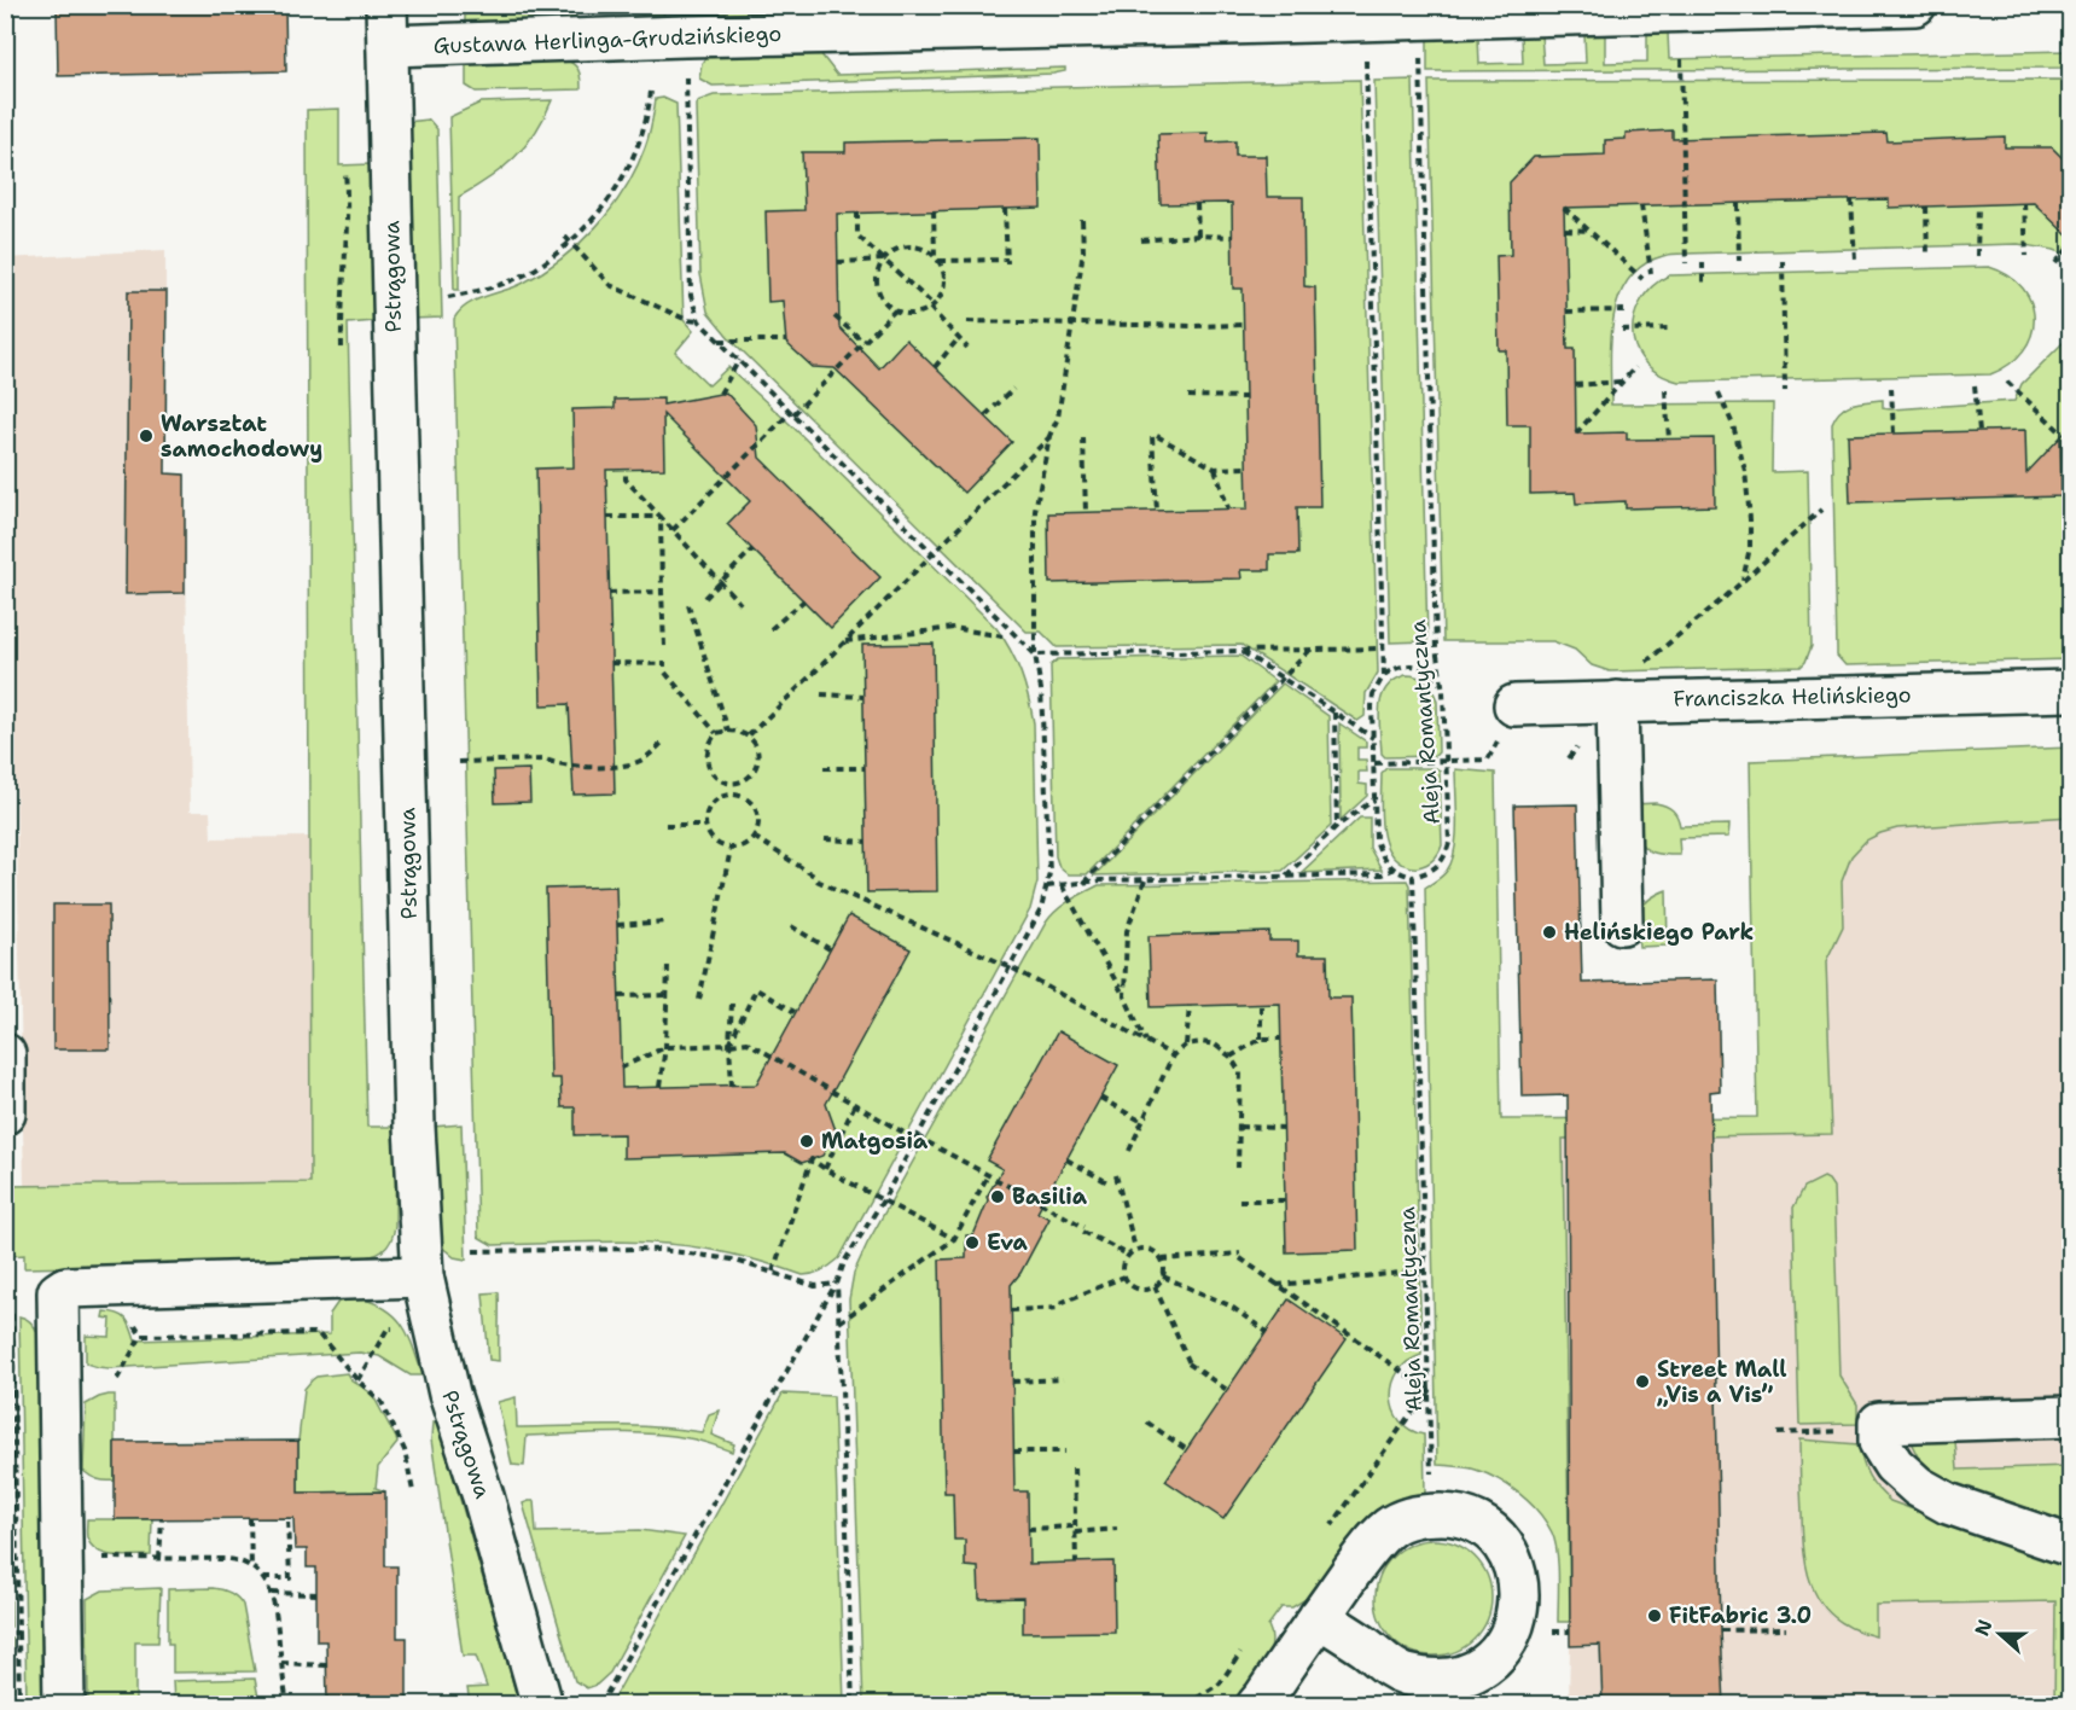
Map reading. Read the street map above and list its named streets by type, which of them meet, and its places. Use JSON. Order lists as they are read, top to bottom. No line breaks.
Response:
{"streets":{"street":["Gustawa Herlinga-Grudzińskiego","Pstrągowa","Franciszka Helińskiego"],"path":["Aleja Romantyczna"]},"crossings":[["Gustawa Herlinga-Grudzińskiego","Pstrągowa"]],"places":["Warsztat samochodowy","Helińskiego Park","Małgosia","Basilia","Eva","Street Mall „Vis a Vis”","FitFabric 3.0"],"north":"left"}
